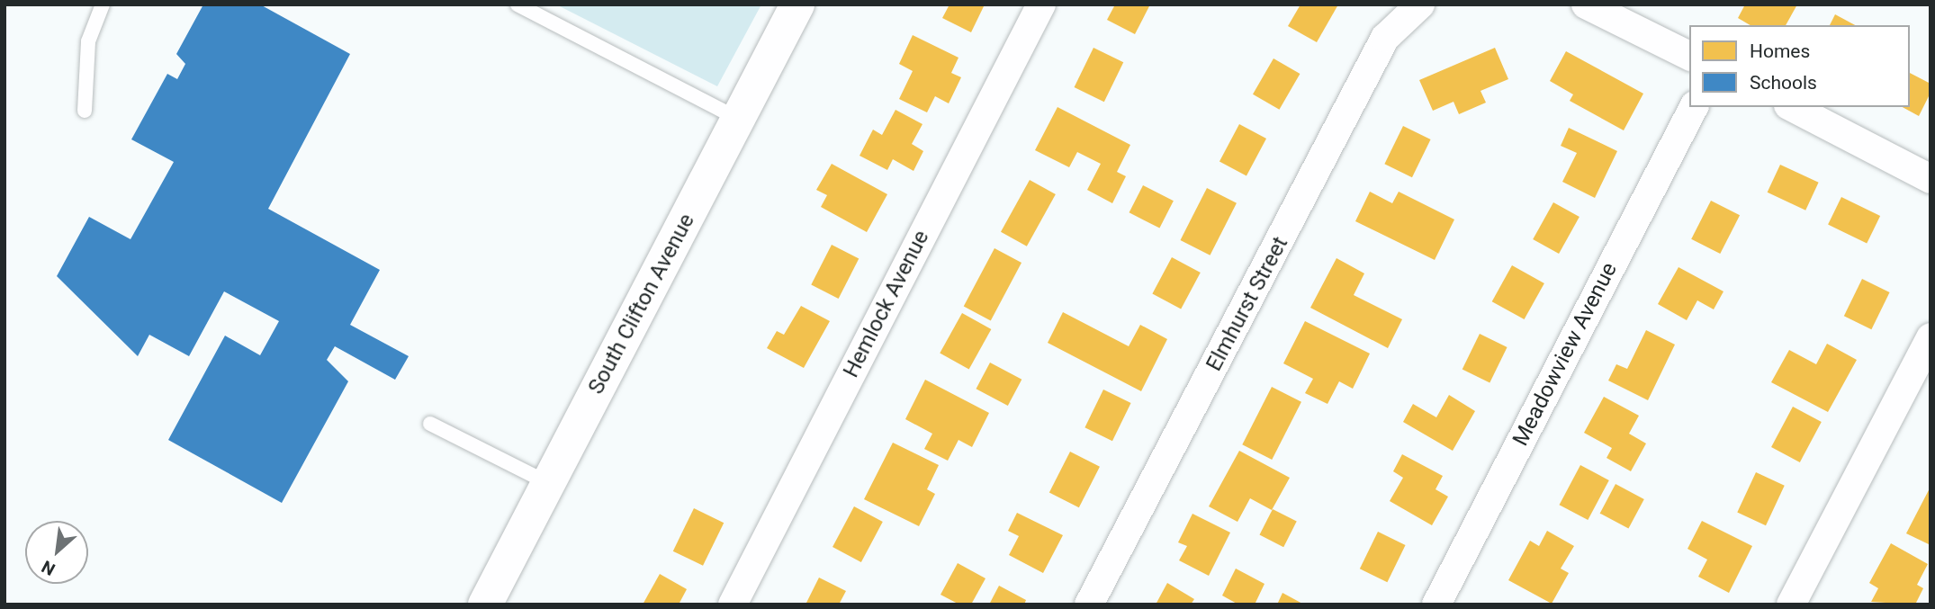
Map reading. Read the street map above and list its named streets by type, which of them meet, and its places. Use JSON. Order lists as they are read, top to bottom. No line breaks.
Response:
{"streets":{"street":["South Clifton Avenue","Hemlock Avenue","Elmhurst Street","Meadowview Avenue"]},"legend":["Homes","Schools"],"north":"bottom left"}
